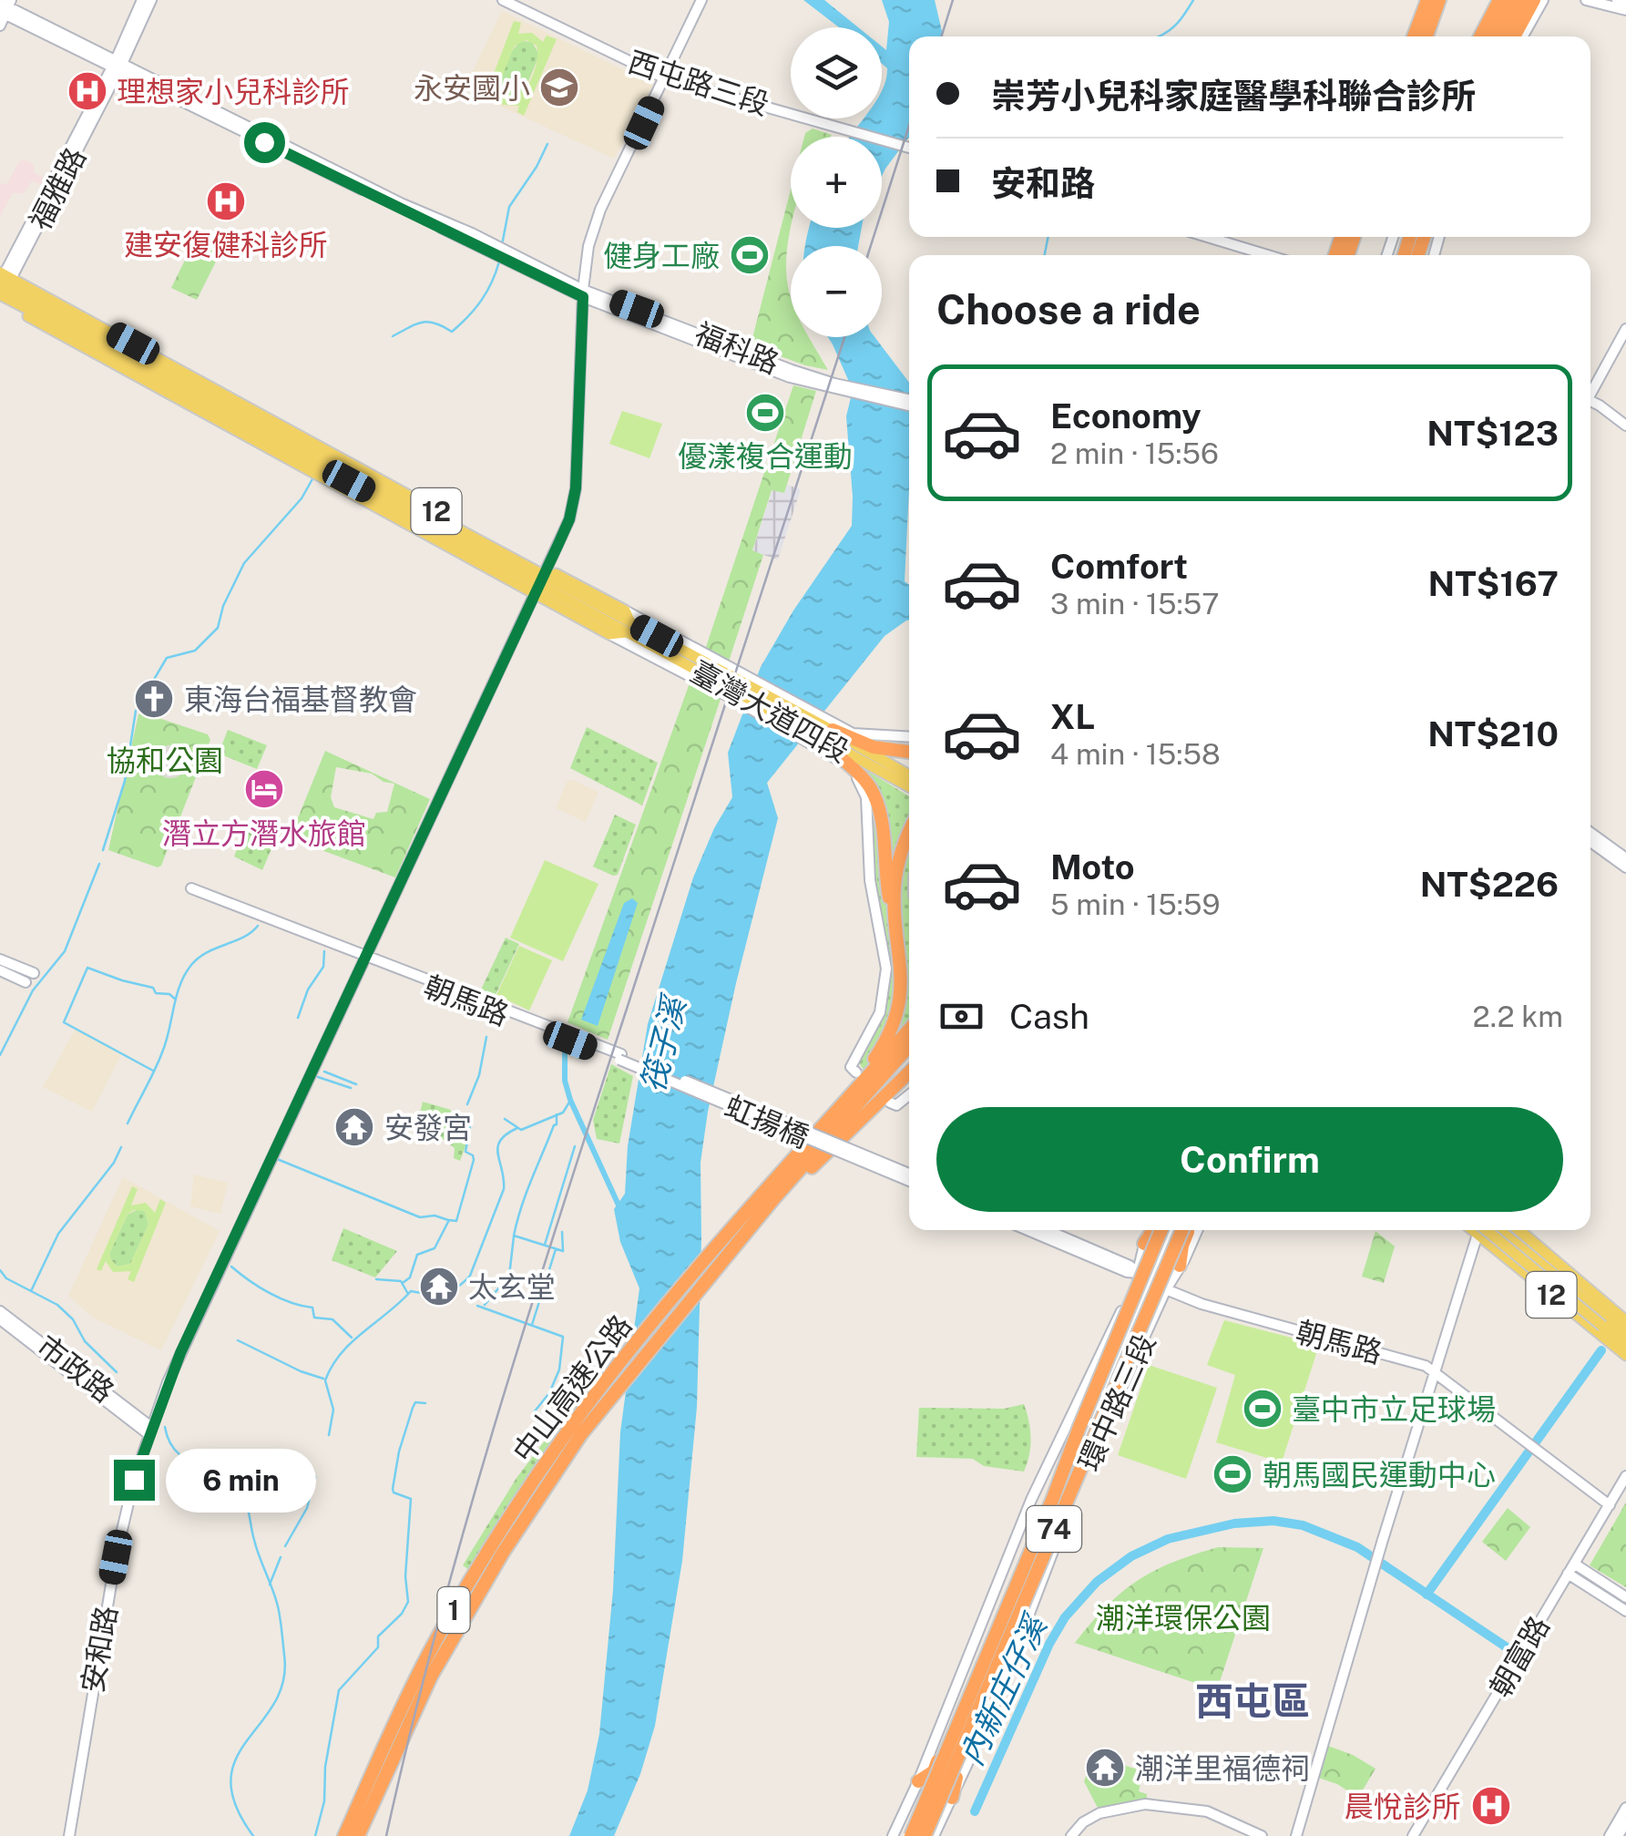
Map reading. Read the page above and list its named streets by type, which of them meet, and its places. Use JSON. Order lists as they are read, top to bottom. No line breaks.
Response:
{"streets":{"highway":["中山高速公路","74","1"],"main road":["12","臺灣大道四段"],"street":["西屯路三段","福雅路","福科路","朝馬路","虹揚橋","市政路","環中路三段","安和路","朝富路"]},"crossings":[["西屯路三段","安和路"],["福雅路","福科路"],["福雅路","臺灣大道四段"],["福科路","安和路"],["臺灣大道四段","安和路"],["朝馬路","虹揚橋"],["朝馬路","環中路三段"],["朝馬路","安和路"],["朝馬路","朝富路"],["市政路","安和路"],["環中路三段","74"]],"districts":["西屯區"],"water":["筏子溪","內新庄仔溪"],"parks":["協和公園","潮洋環保公園"],"places":{"school or university":["永安國小"],"hospital":["理想家小兒科診所","建安復健科診所","晨悅診所"],"sports":["健身工廠","優漾複合運動","臺中市立足球場","朝馬國民運動中心"],"church":["東海台福基督教會"],"hotel":["潛立方潛水旅館"],"temple":["安發宮","太玄堂","潮洋里福德祠"]},"page":{"map_buttons":["+","−"],"banner":["崇芳小兒科家庭醫學科聯合診所","安和路"],"heading":"Choose a ride","list":[{"name":"Economy","note":"2 min · 15:56","value":"NT$123"},{"name":"Comfort","note":"3 min · 15:57","value":"NT$167"},{"name":"XL","note":"4 min · 15:58","value":"NT$210"},{"name":"Moto","note":"5 min · 15:59","value":"NT$226"}],"pay":["Cash","2.2 km"],"buttons":"Confirm","bubble":"6 min"}}
